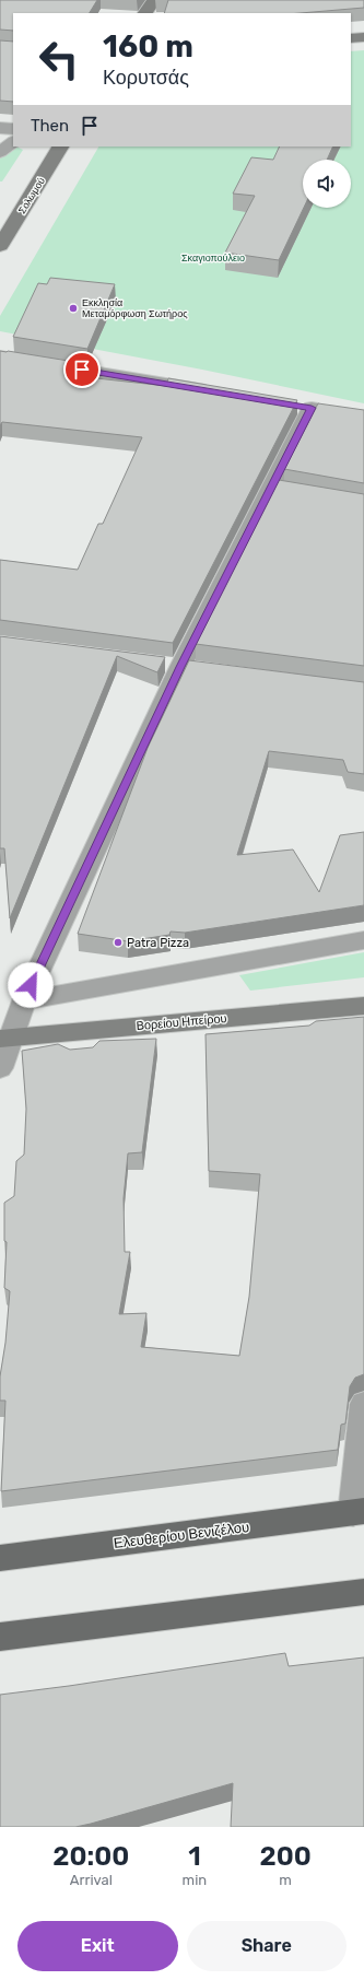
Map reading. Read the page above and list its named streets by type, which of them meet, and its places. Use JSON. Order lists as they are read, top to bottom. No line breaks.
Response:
{"streets":{"main road":["Σολωμού","Βορείου Ηπείρου","Ελευθερίου Βενιζέλου"]},"parks":["Σκαγιοπούλειο"],"places":["Εκκλησία Μεταμόρφωση Σωτήρος","Patra Pizza"],"page":{"turn":["160 m","Κορυτσάς"],"then":"Then","eta":["20:00","Arrival","1","min","200","m"],"buttons":["Exit","Share"]}}
